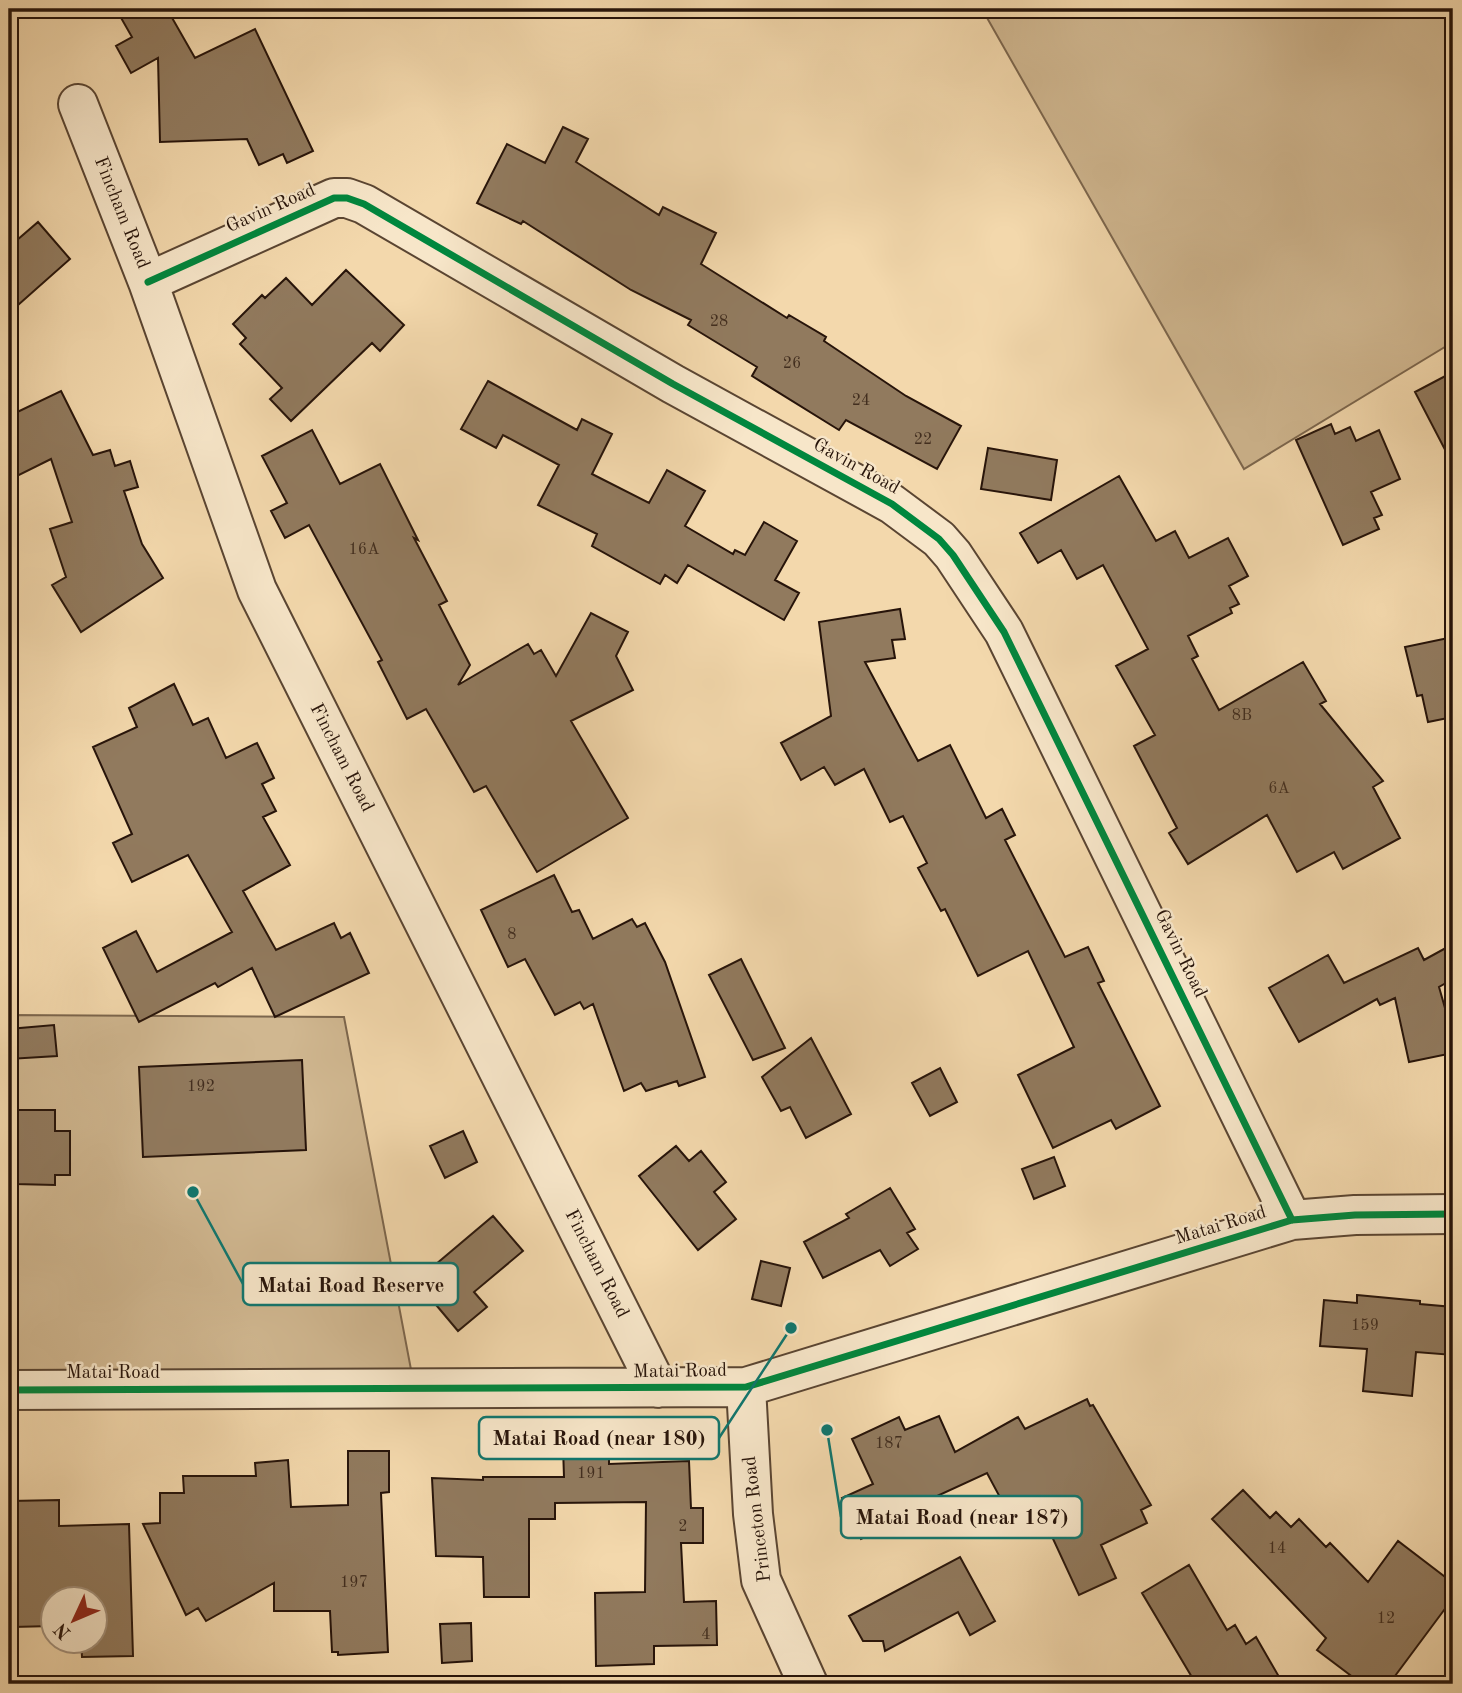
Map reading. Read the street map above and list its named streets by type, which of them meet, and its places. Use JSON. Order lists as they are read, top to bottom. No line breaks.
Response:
{"streets":{"street":["Gavin Road","Fincham Road","Matai Road","Princeton Road"]},"crossings":[["Gavin Road","Fincham Road"],["Gavin Road","Matai Road"],["Fincham Road","Matai Road"],["Matai Road","Princeton Road"]],"places":["Matai Road Reserve","Matai Road (near 180)","Matai Road (near 187)"],"house_numbers":["28","26","24","22","16A","8B","6A","8","192","159","187","191","2","14","197","12","4"],"north":"bottom left"}
